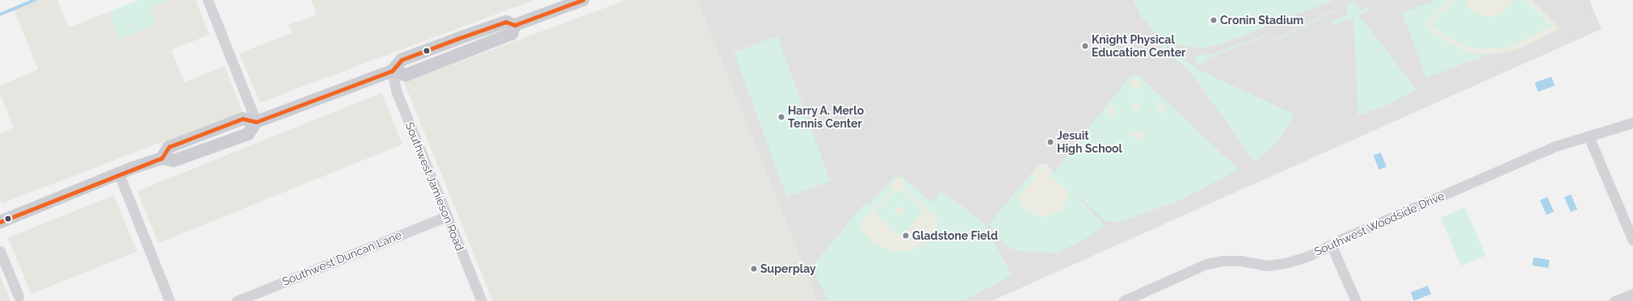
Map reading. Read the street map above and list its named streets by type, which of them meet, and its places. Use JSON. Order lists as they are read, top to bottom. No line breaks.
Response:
{"streets":{"street":["Southwest Jamieson Road","Southwest Woodside Drive","Southwest Duncan Lane"]},"crossings":[["Southwest Jamieson Road","Southwest Duncan Lane"]],"places":["Cronin Stadium","Knight Physical Education Center","Harry A. Merlo Tennis Center","Jesuit High School","Gladstone Field","Superplay"]}
